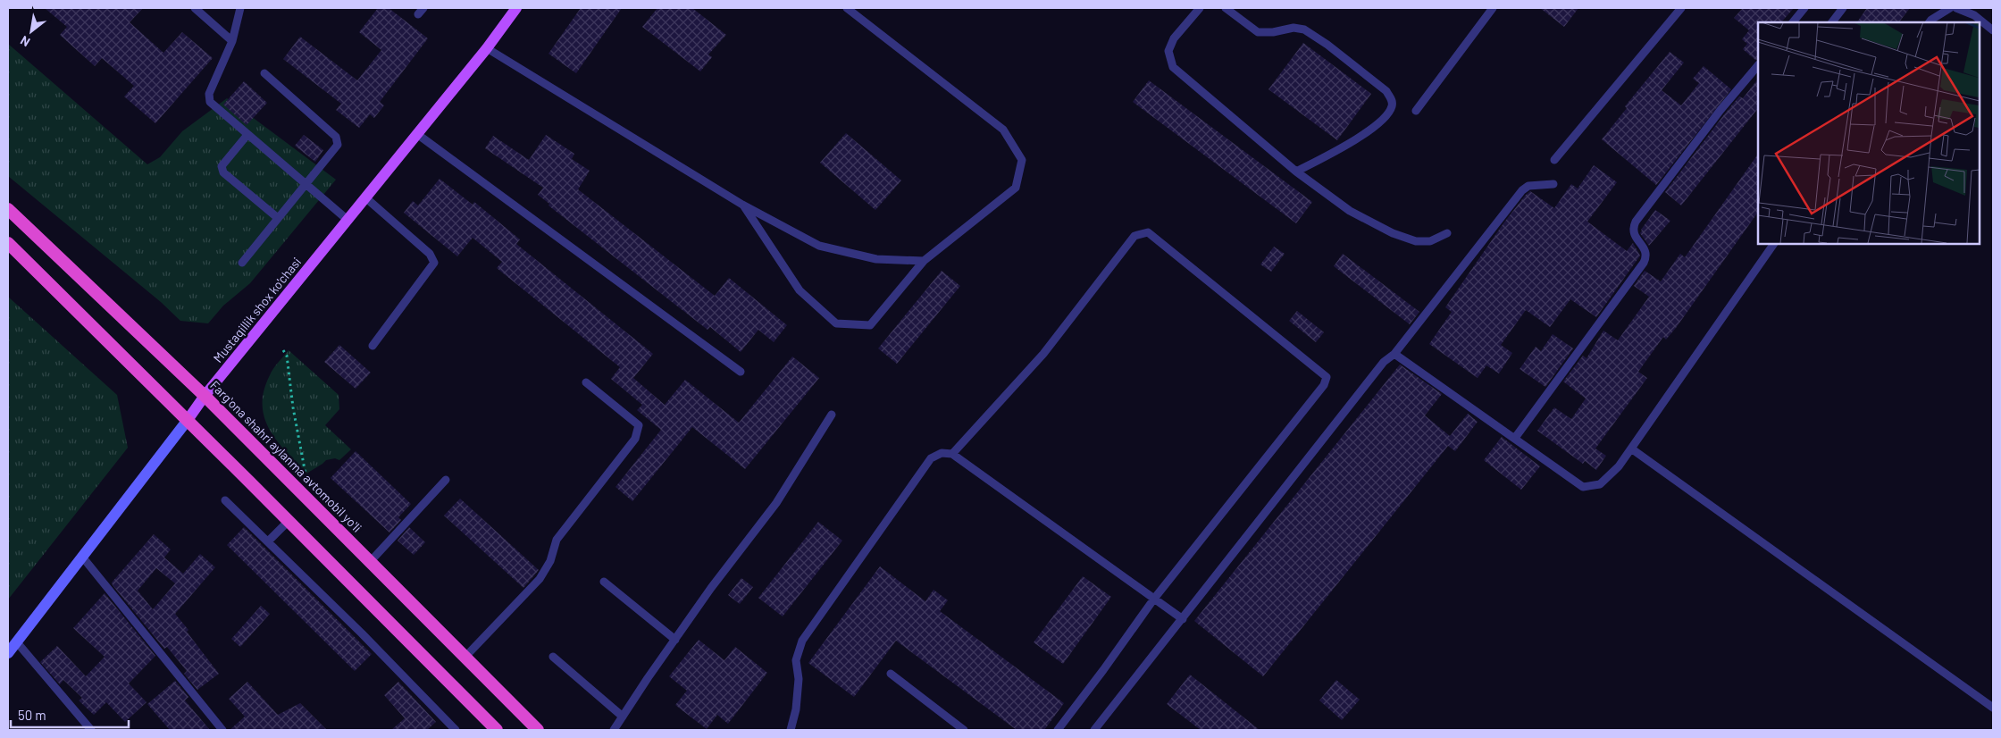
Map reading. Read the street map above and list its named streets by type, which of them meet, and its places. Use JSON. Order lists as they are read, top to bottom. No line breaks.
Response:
{"streets":{"highway":["Fargʻona shahri aylanma avtomobil yoʻli"],"main road":["Mustaqillik shox ko'chasi"]},"crossings":[["Mustaqillik shox ko'chasi","Fargʻona shahri aylanma avtomobil yoʻli"]],"scale_bar":"50 m","north":"bottom left"}
